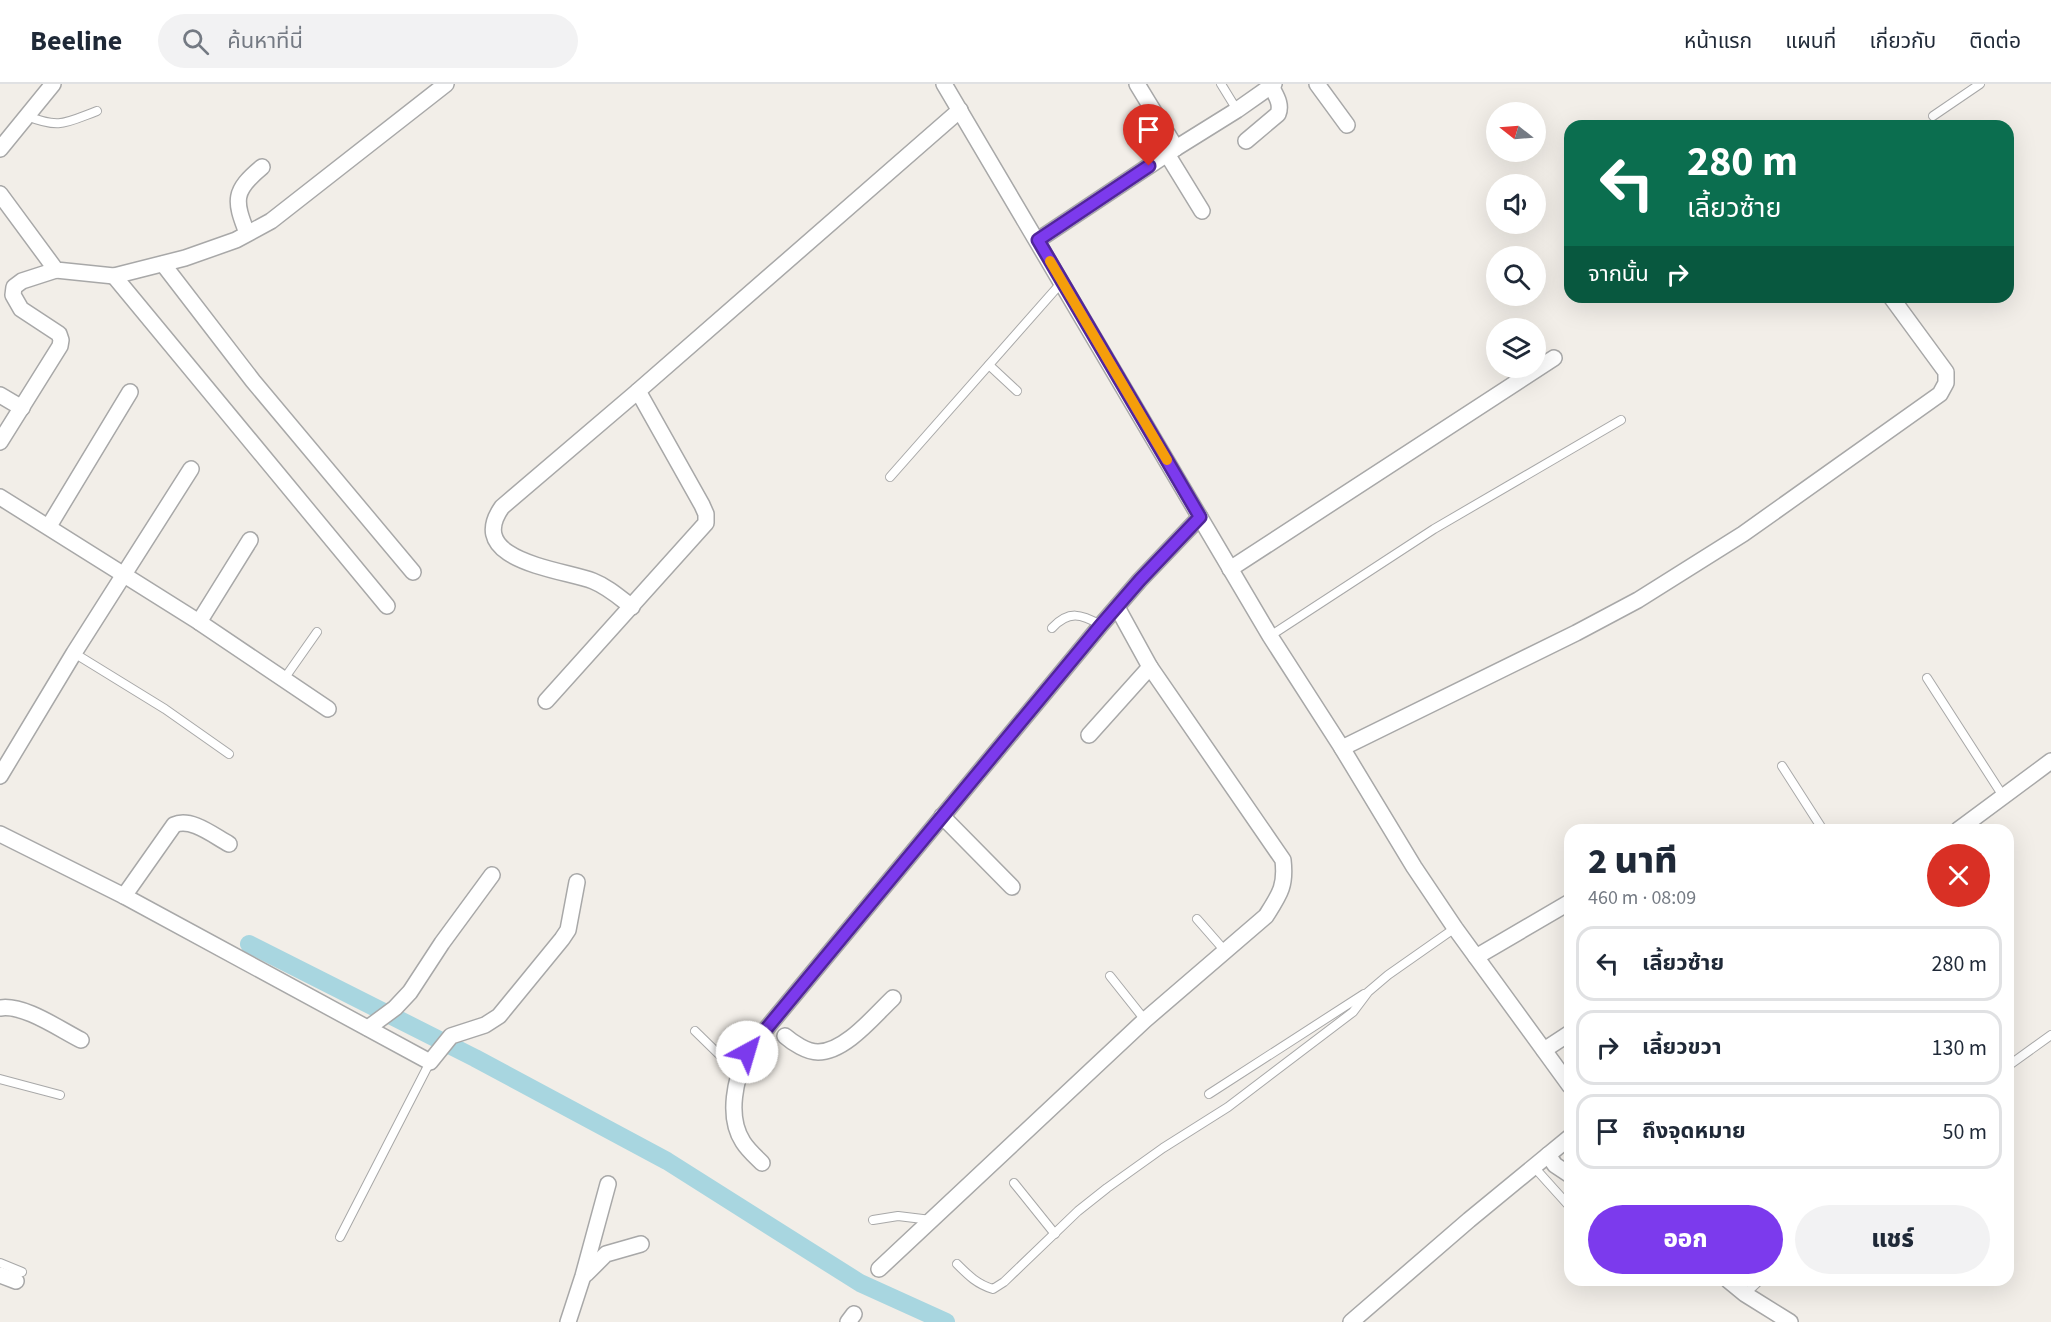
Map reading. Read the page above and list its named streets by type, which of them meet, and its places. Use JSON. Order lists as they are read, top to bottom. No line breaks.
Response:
{"north":"left","page":{"header":"Beeline","search":"ค้นหาที่นี่","nav":["หน้าแรก","แผนที่","เกี่ยวกับ","ติดต่อ"],"turn":["280 m","เลี้ยวซ้าย"],"then":"จากนั้น","heading":["2 นาที","460 m · 08:09"],"list":[{"name":"เลี้ยวซ้าย","value":"280 m"},{"name":"เลี้ยวขวา","value":"130 m"},{"name":"ถึงจุดหมาย","value":"50 m"}],"buttons":["ออก","แชร์"]}}
